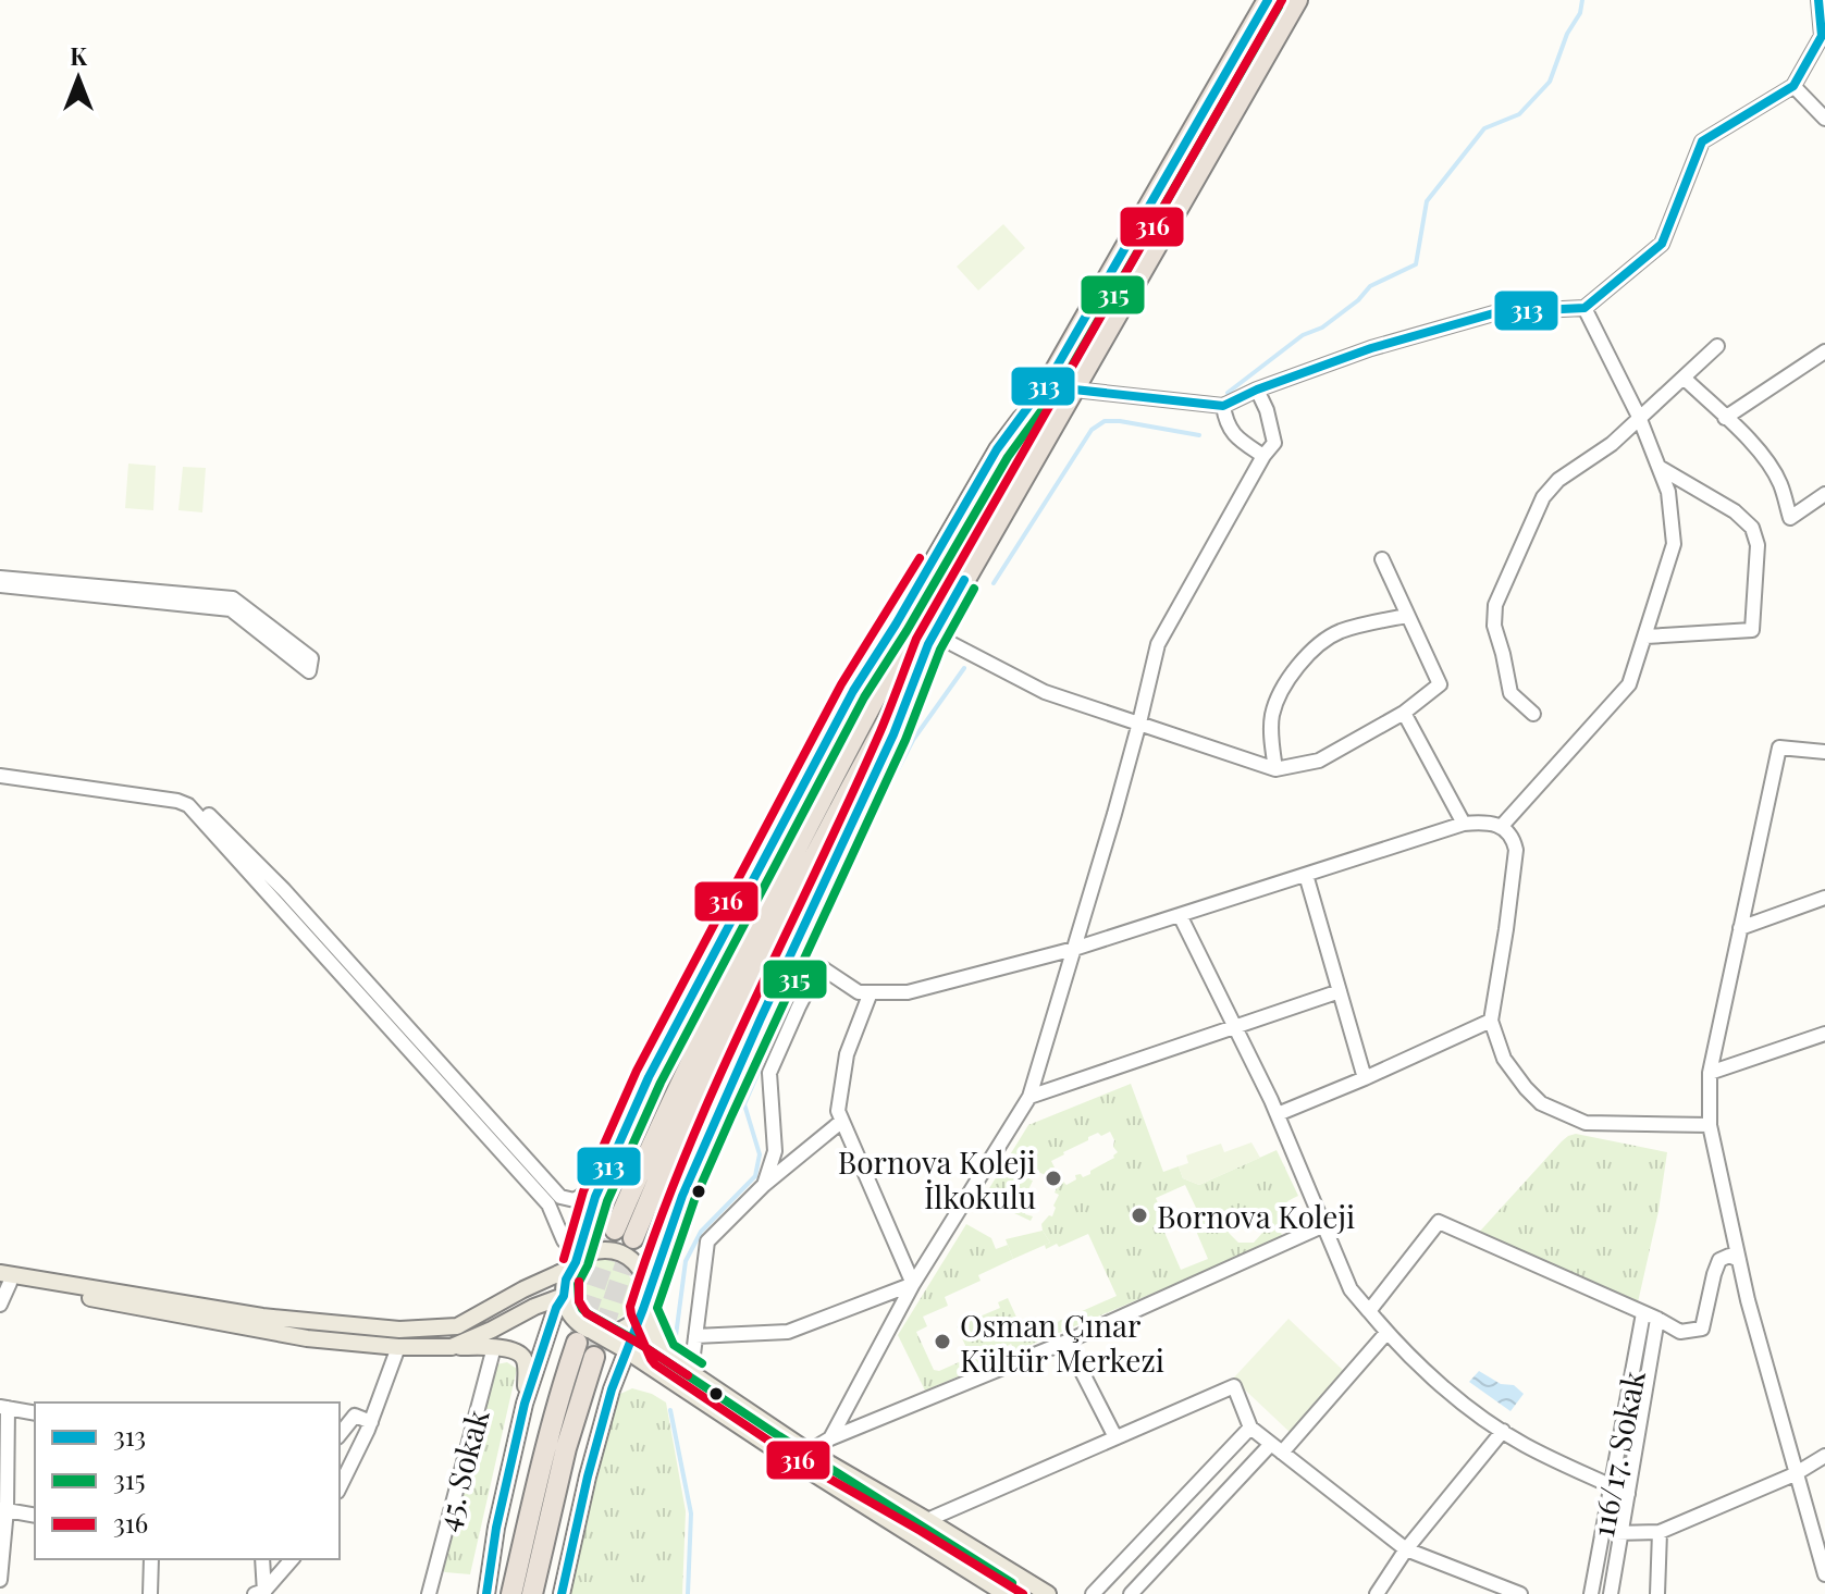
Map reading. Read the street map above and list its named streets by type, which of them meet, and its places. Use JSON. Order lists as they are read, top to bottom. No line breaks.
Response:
{"streets":{"street":["116/17. Sokak","45. Sokak"]},"places":["Bornova Koleji İlkokulu","Bornova Koleji","Osman Çınar Kültür Merkezi"],"lines":["transit line 313","transit line 316","transit line 315"],"legend":["313","315","316"],"north":"top"}
